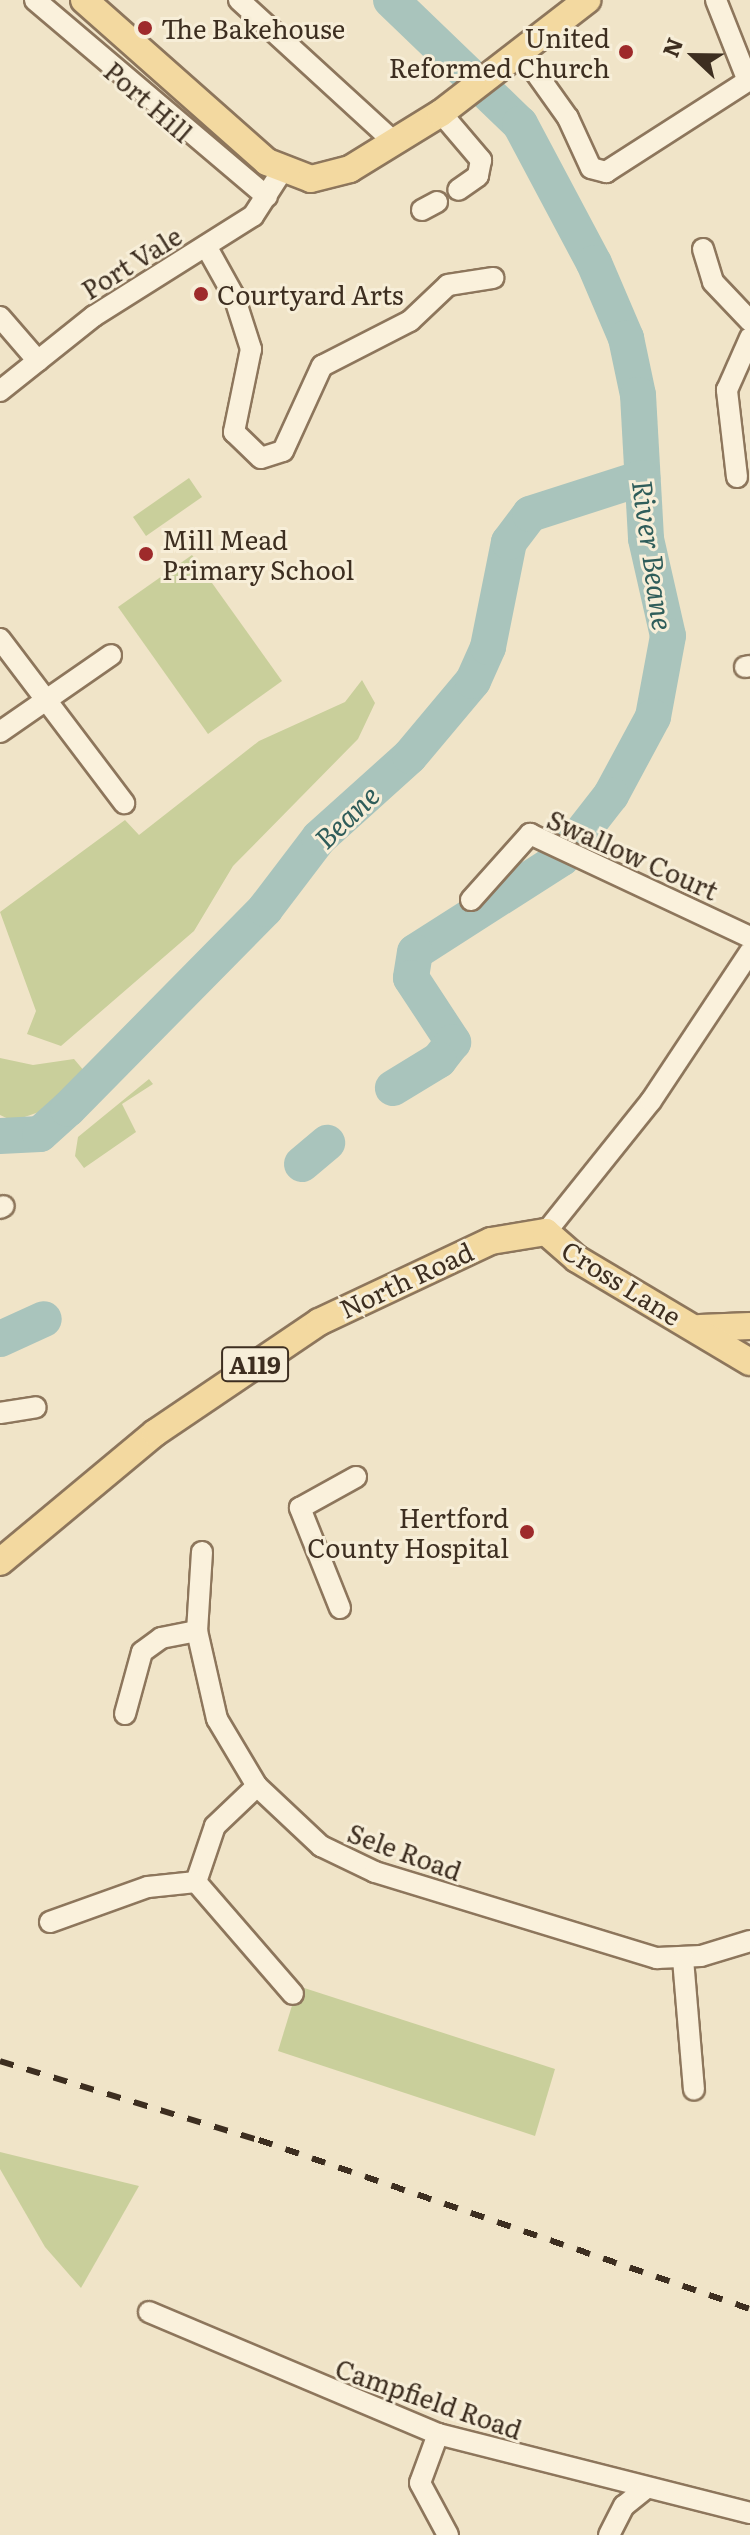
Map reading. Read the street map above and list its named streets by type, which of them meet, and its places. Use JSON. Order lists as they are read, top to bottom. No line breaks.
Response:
{"streets":{"main road":["Port Hill","North Road","Cross Lane","A119"],"street":["Port Vale","Swallow Court","Sele Road","Campfield Road"]},"crossings":[["Port Hill","Port Vale"],["North Road","Cross Lane"]],"water":["River Beane","Beane"],"places":["The Bakehouse","United Reformed Church","Courtyard Arts","Mill Mead Primary School","Hertford County Hospital"],"north":"left"}
